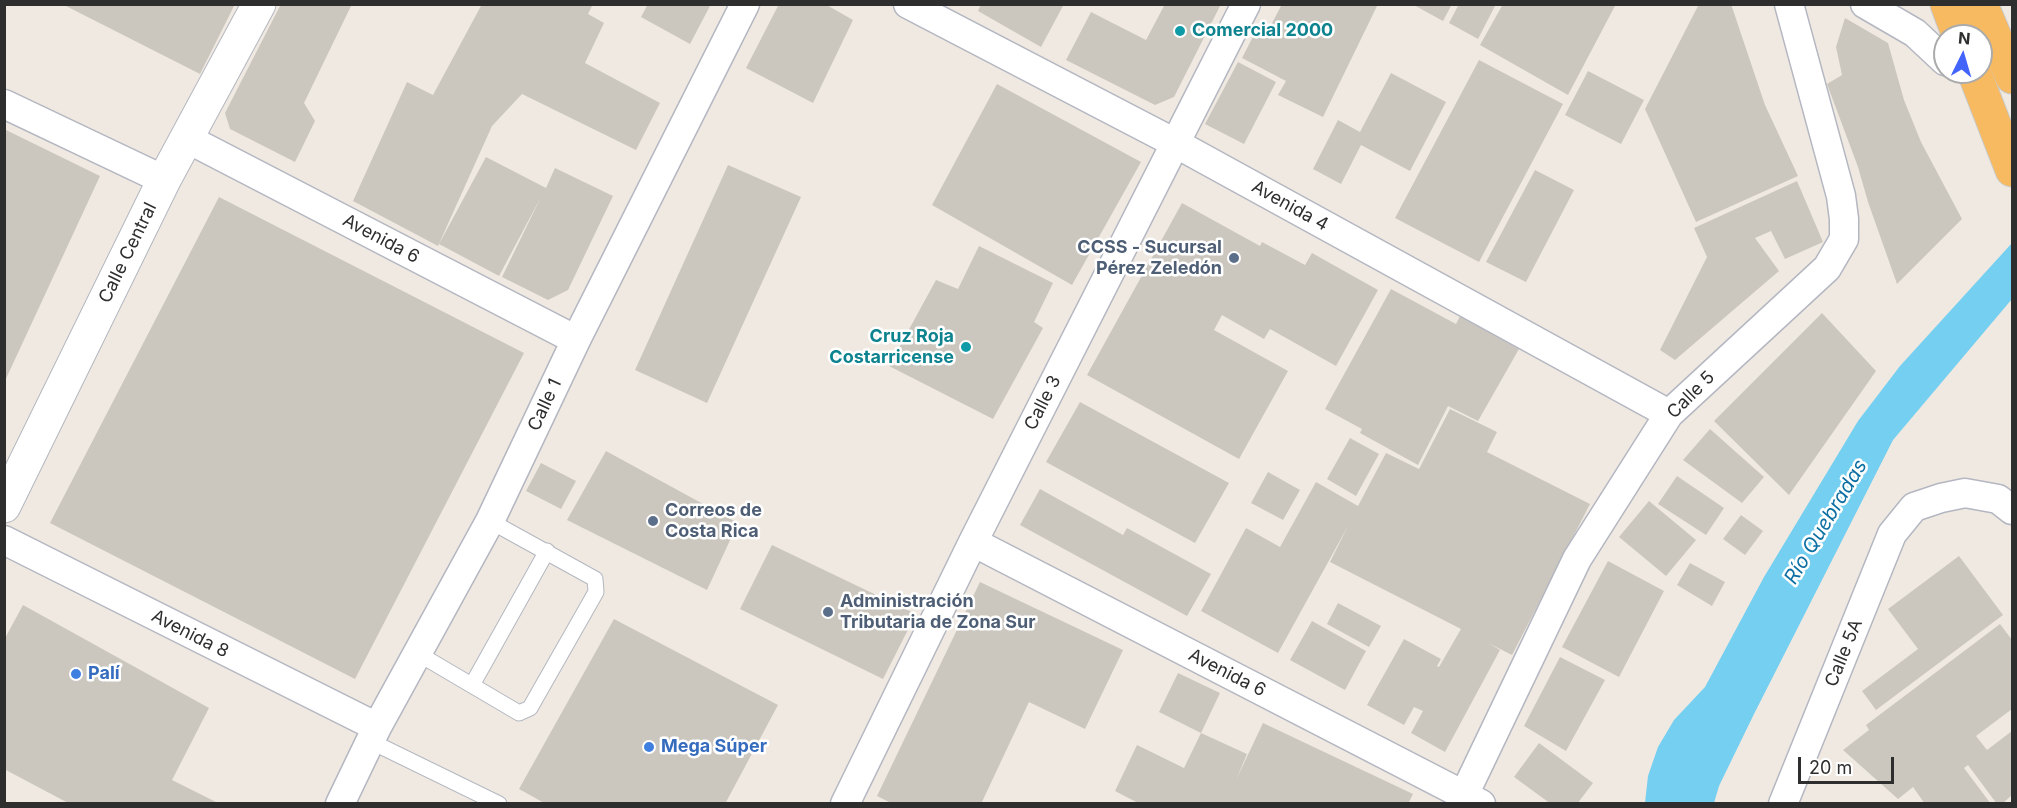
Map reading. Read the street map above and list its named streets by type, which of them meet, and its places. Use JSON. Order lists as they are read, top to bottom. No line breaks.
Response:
{"streets":{"main road":["Calle Central"],"street":["Avenida 4","Avenida 6","Calle 5","Calle 3","Calle 1","Avenida 8","Calle 5A"]},"crossings":[["Avenida 4","Calle 5"],["Avenida 4","Calle 3"],["Avenida 6","Calle Central"],["Avenida 6","Calle 5"],["Avenida 6","Calle 3"],["Avenida 6","Calle 1"],["Calle 1","Avenida 8"]],"water":["Río Quebradas"],"places":["Comercial 2000","CCSS - Sucursal Pérez Zeledón","Cruz Roja Costarricense","Correos de Costa Rica","Administración Tributaria de Zona Sur","Palí","Mega Súper"],"scale_bar":"20 m","north":"top"}
